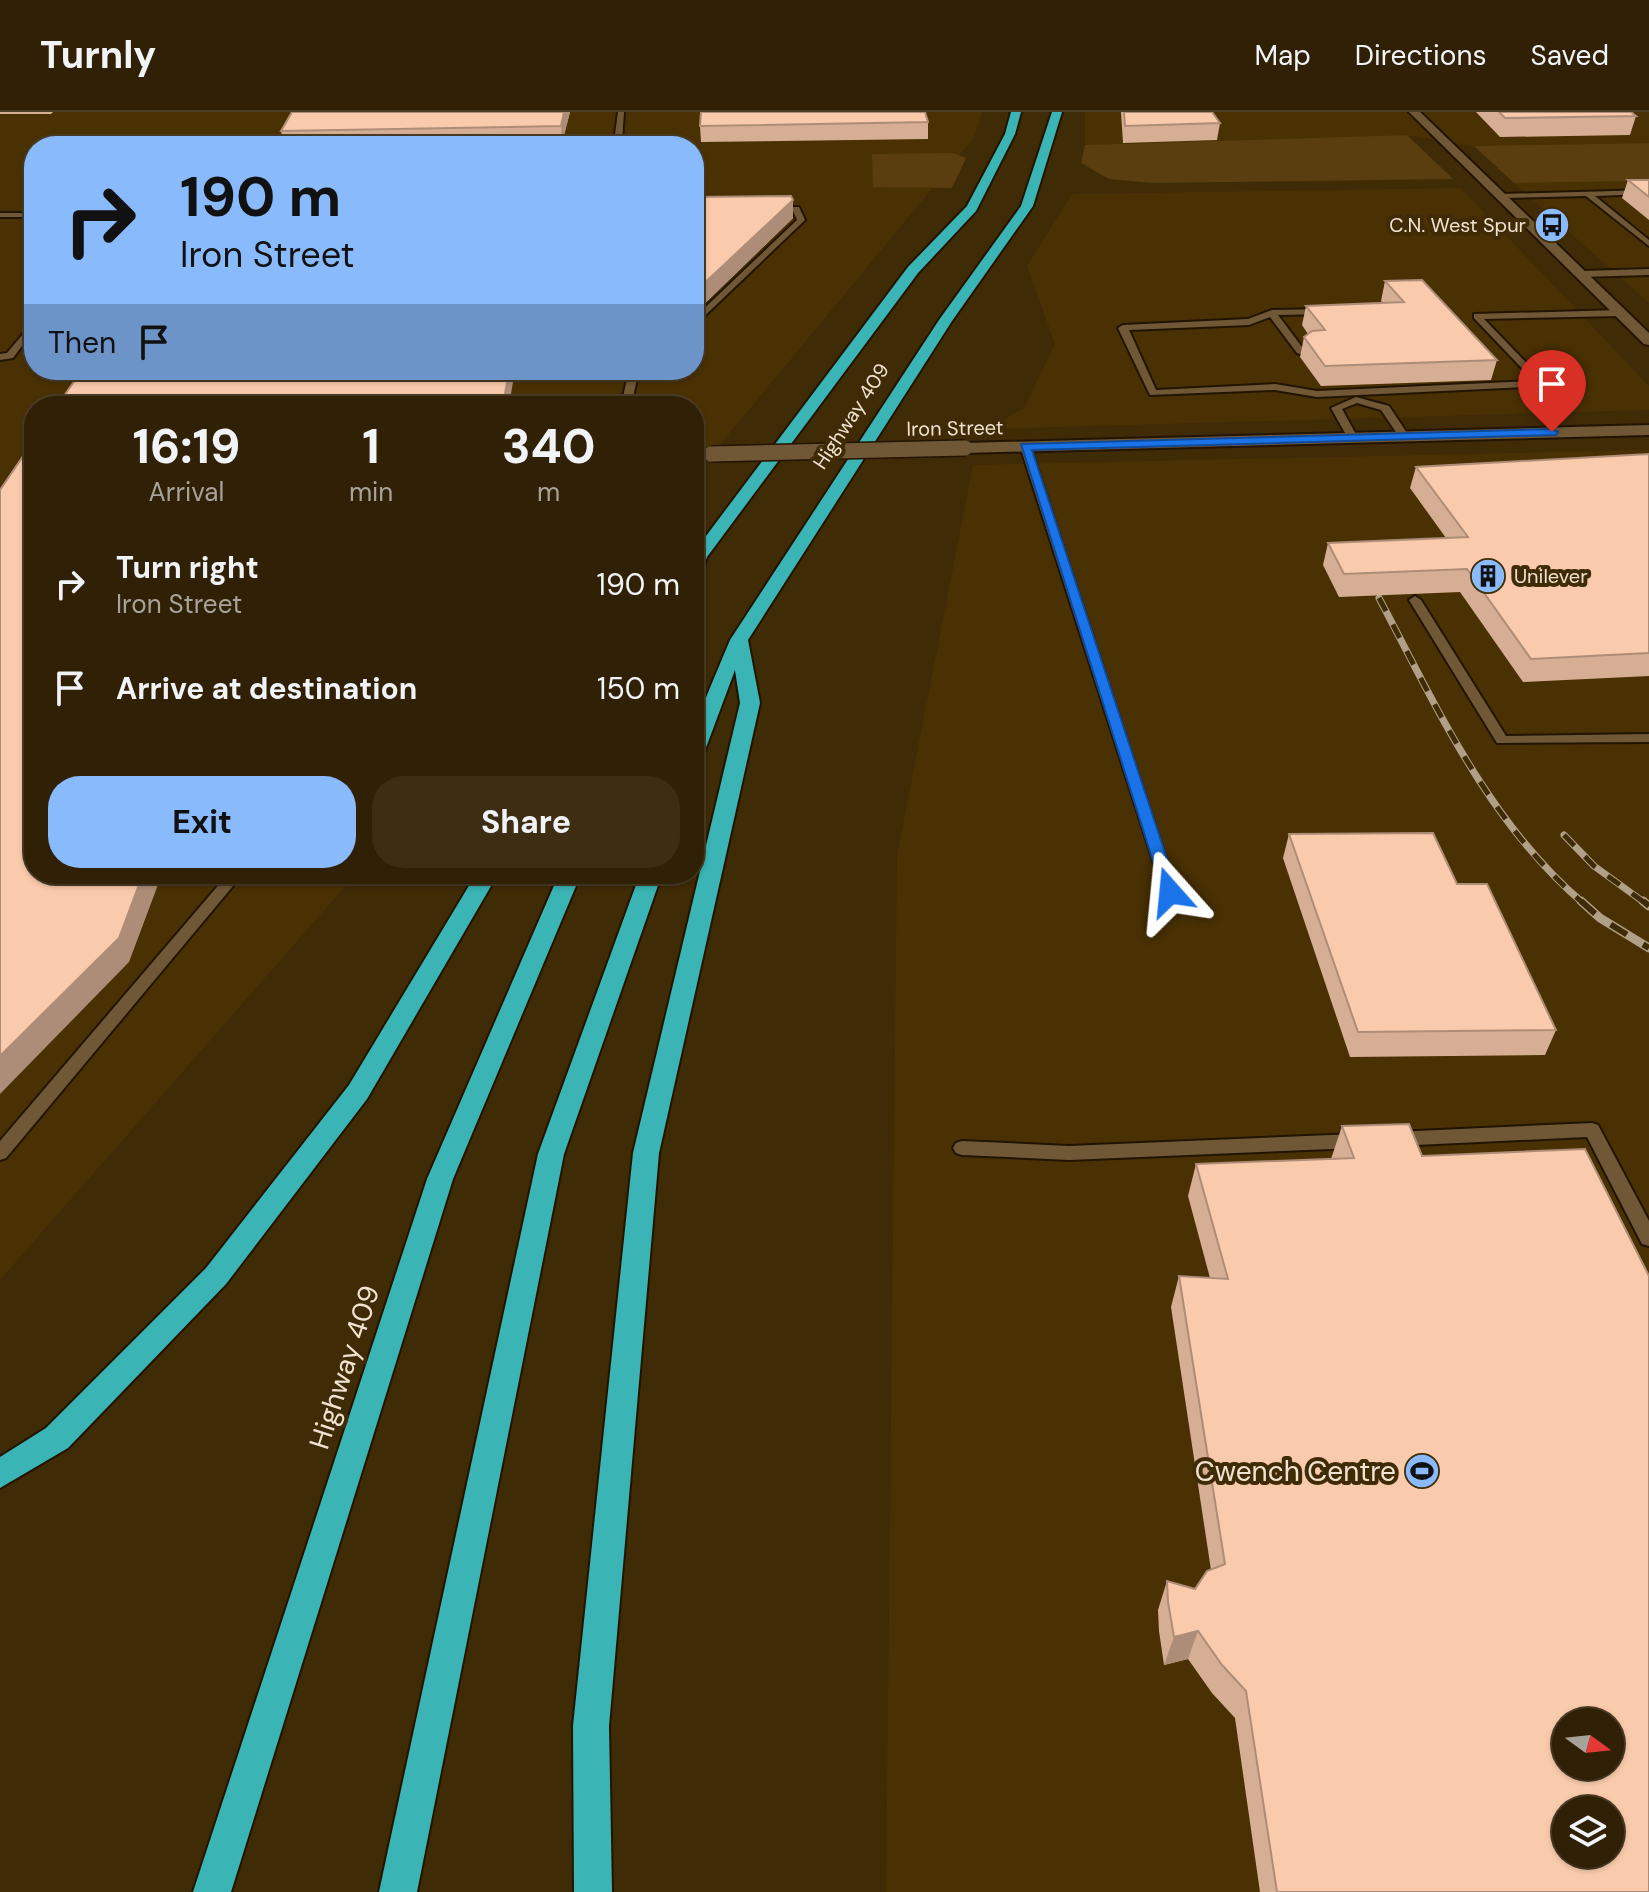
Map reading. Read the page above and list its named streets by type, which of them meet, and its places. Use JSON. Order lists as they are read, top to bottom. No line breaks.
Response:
{"streets":{"highway":["Highway 409"],"street":["Iron Street"]},"places":{"bus stop":["C.N. West Spur"],"building":["Unilever"],"sports":["Cwench Centre"]},"north":"right","page":{"header":"Turnly","nav":["Map","Directions","Saved"],"turn":["190 m","Iron Street"],"then":"Then","eta":["16:19","Arrival","1","min","340","m"],"list":[{"name":"Turn right","note":"Iron Street","value":"190 m"},{"name":"Arrive at destination","value":"150 m"}],"buttons":["Exit","Share"]}}
